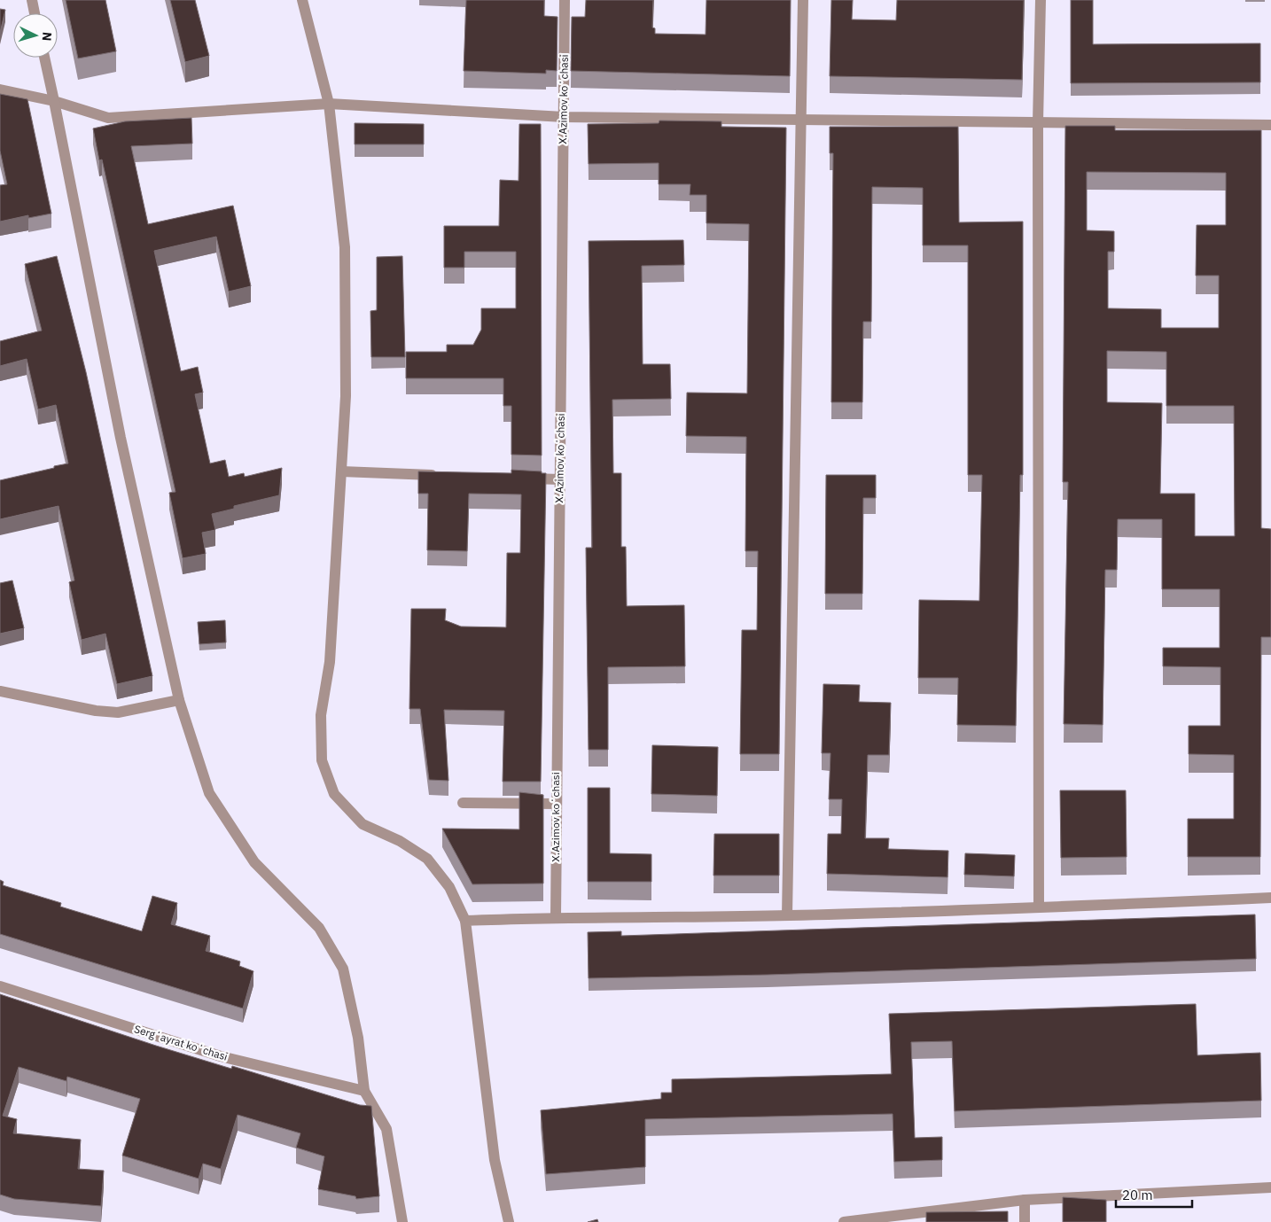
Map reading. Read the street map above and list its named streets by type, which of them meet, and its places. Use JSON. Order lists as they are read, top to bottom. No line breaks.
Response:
{"streets":{"street":["X.Azimov koʻchasi","Sergʻayrat koʻchasi"]},"scale_bar":"20 m","north":"right"}
